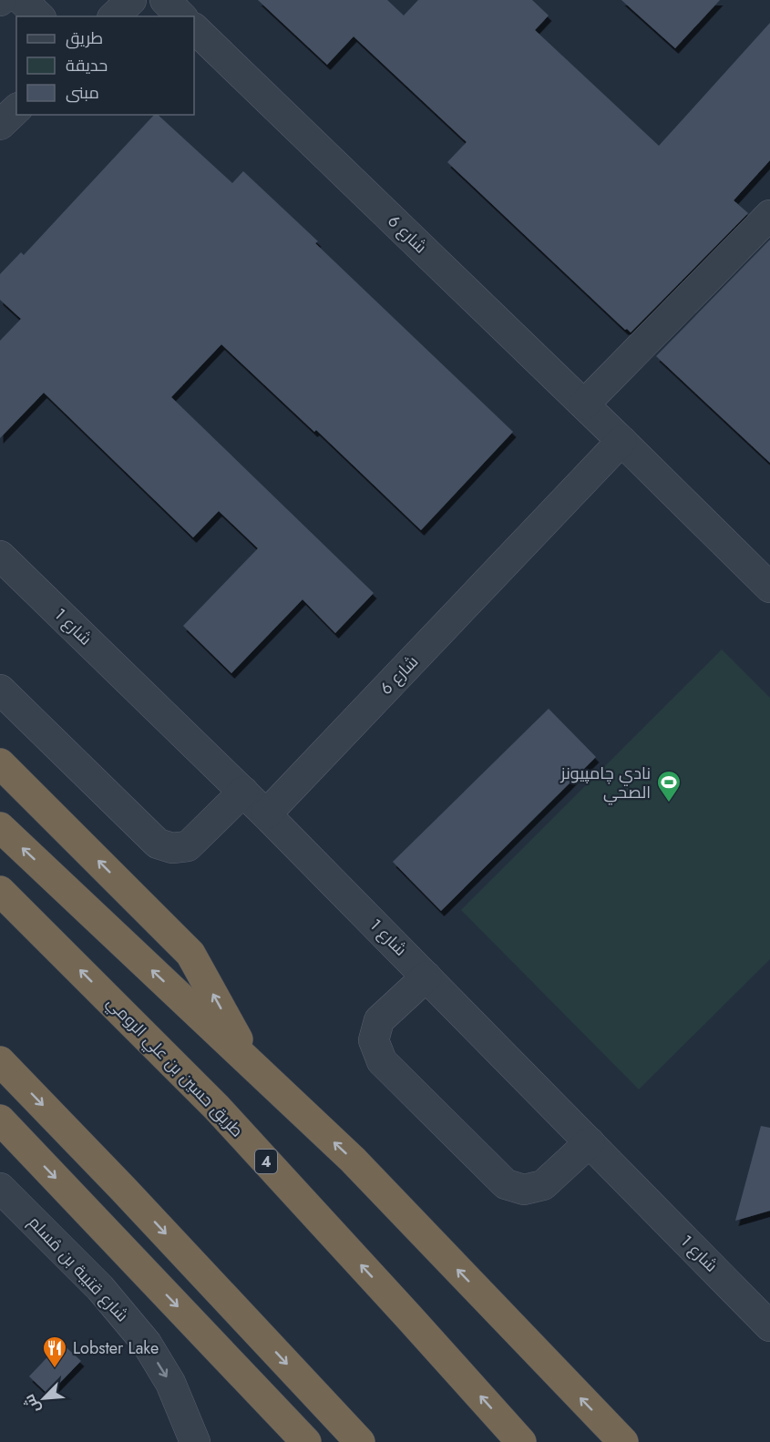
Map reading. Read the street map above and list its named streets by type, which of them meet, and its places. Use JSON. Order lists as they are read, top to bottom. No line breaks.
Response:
{"streets":{"highway":["طريق حسين بن علي الرومي","4"],"street":["شارع 6","شارع 1","شارع قتيبة بن مُسلم"]},"crossings":[["شارع 6","شارع 1"]],"one_way":["شارع قتيبة بن مُسلم"],"places":{"sports":["نادي چامپيونز الصحي"],"restaurant":["Lobster Lake"]},"legend":["طريق","حديقة","مبنى"],"north":"bottom left"}
